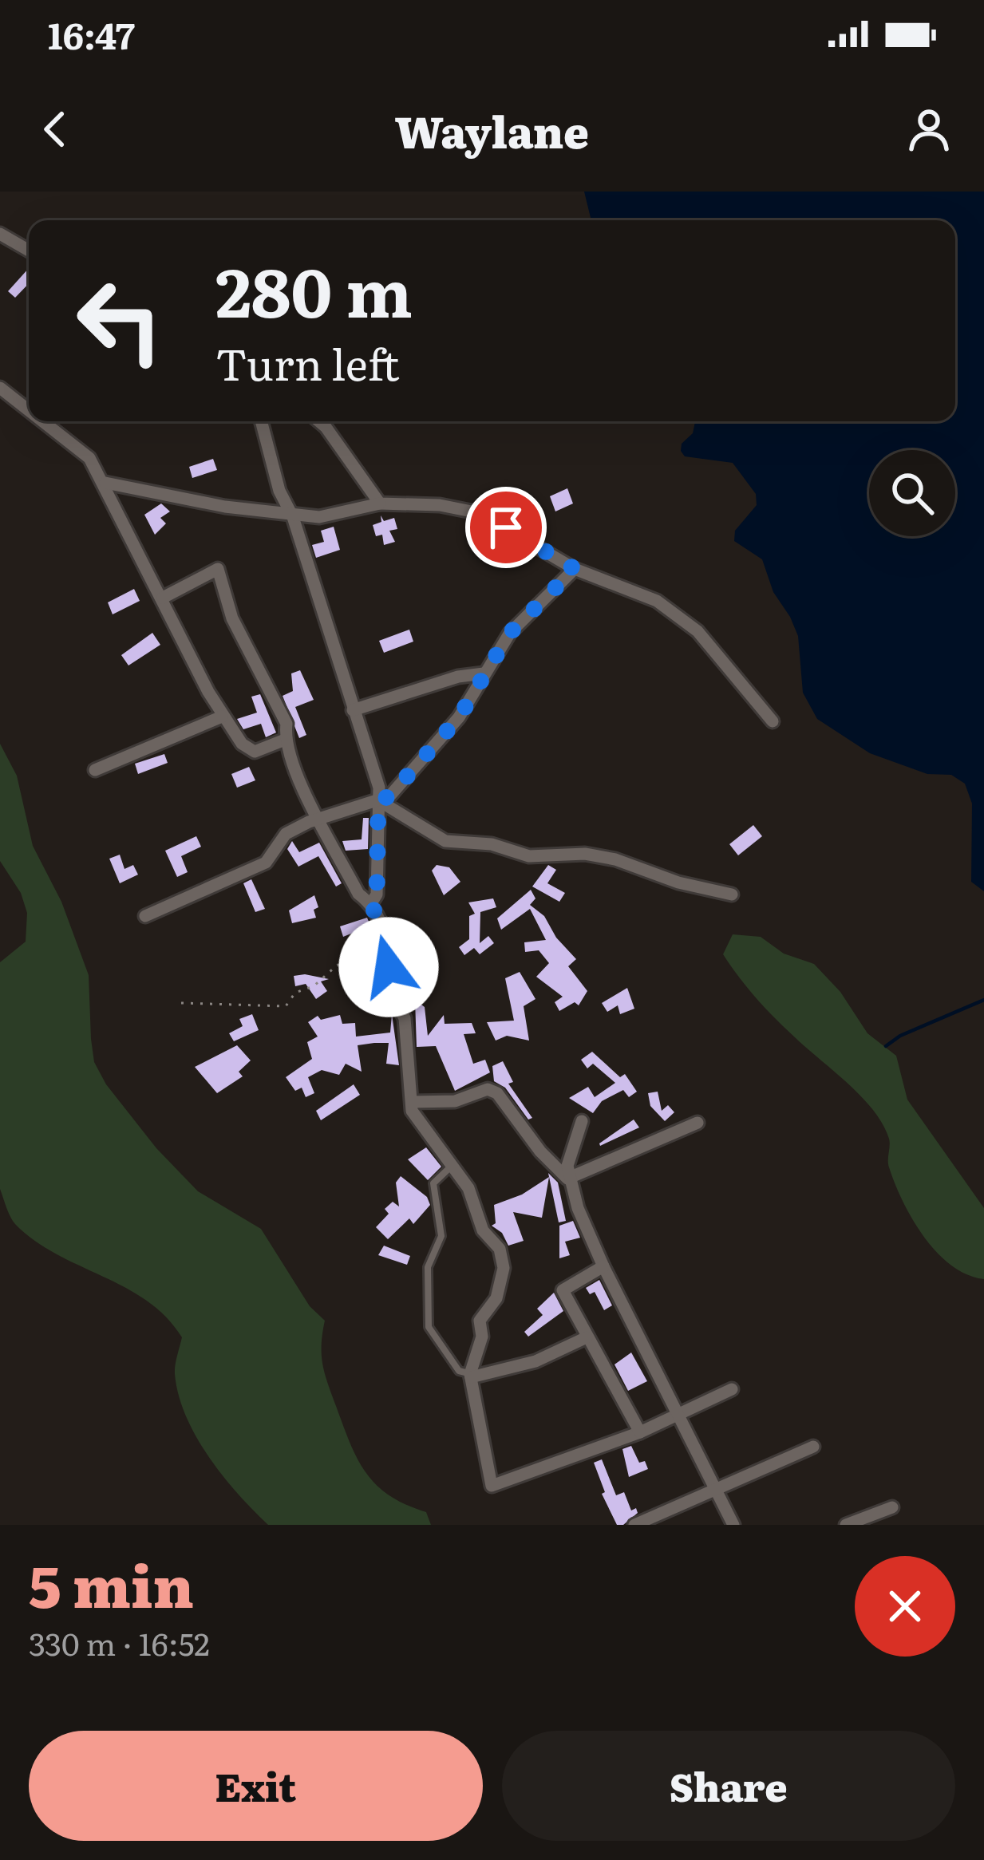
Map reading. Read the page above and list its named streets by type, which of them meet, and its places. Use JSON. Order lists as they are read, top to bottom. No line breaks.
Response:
{"page":{"status":"16:47","header":"Waylane","turn":["280 m","Turn left"],"heading":["5 min","330 m · 16:52"],"buttons":["Exit","Share"]}}
